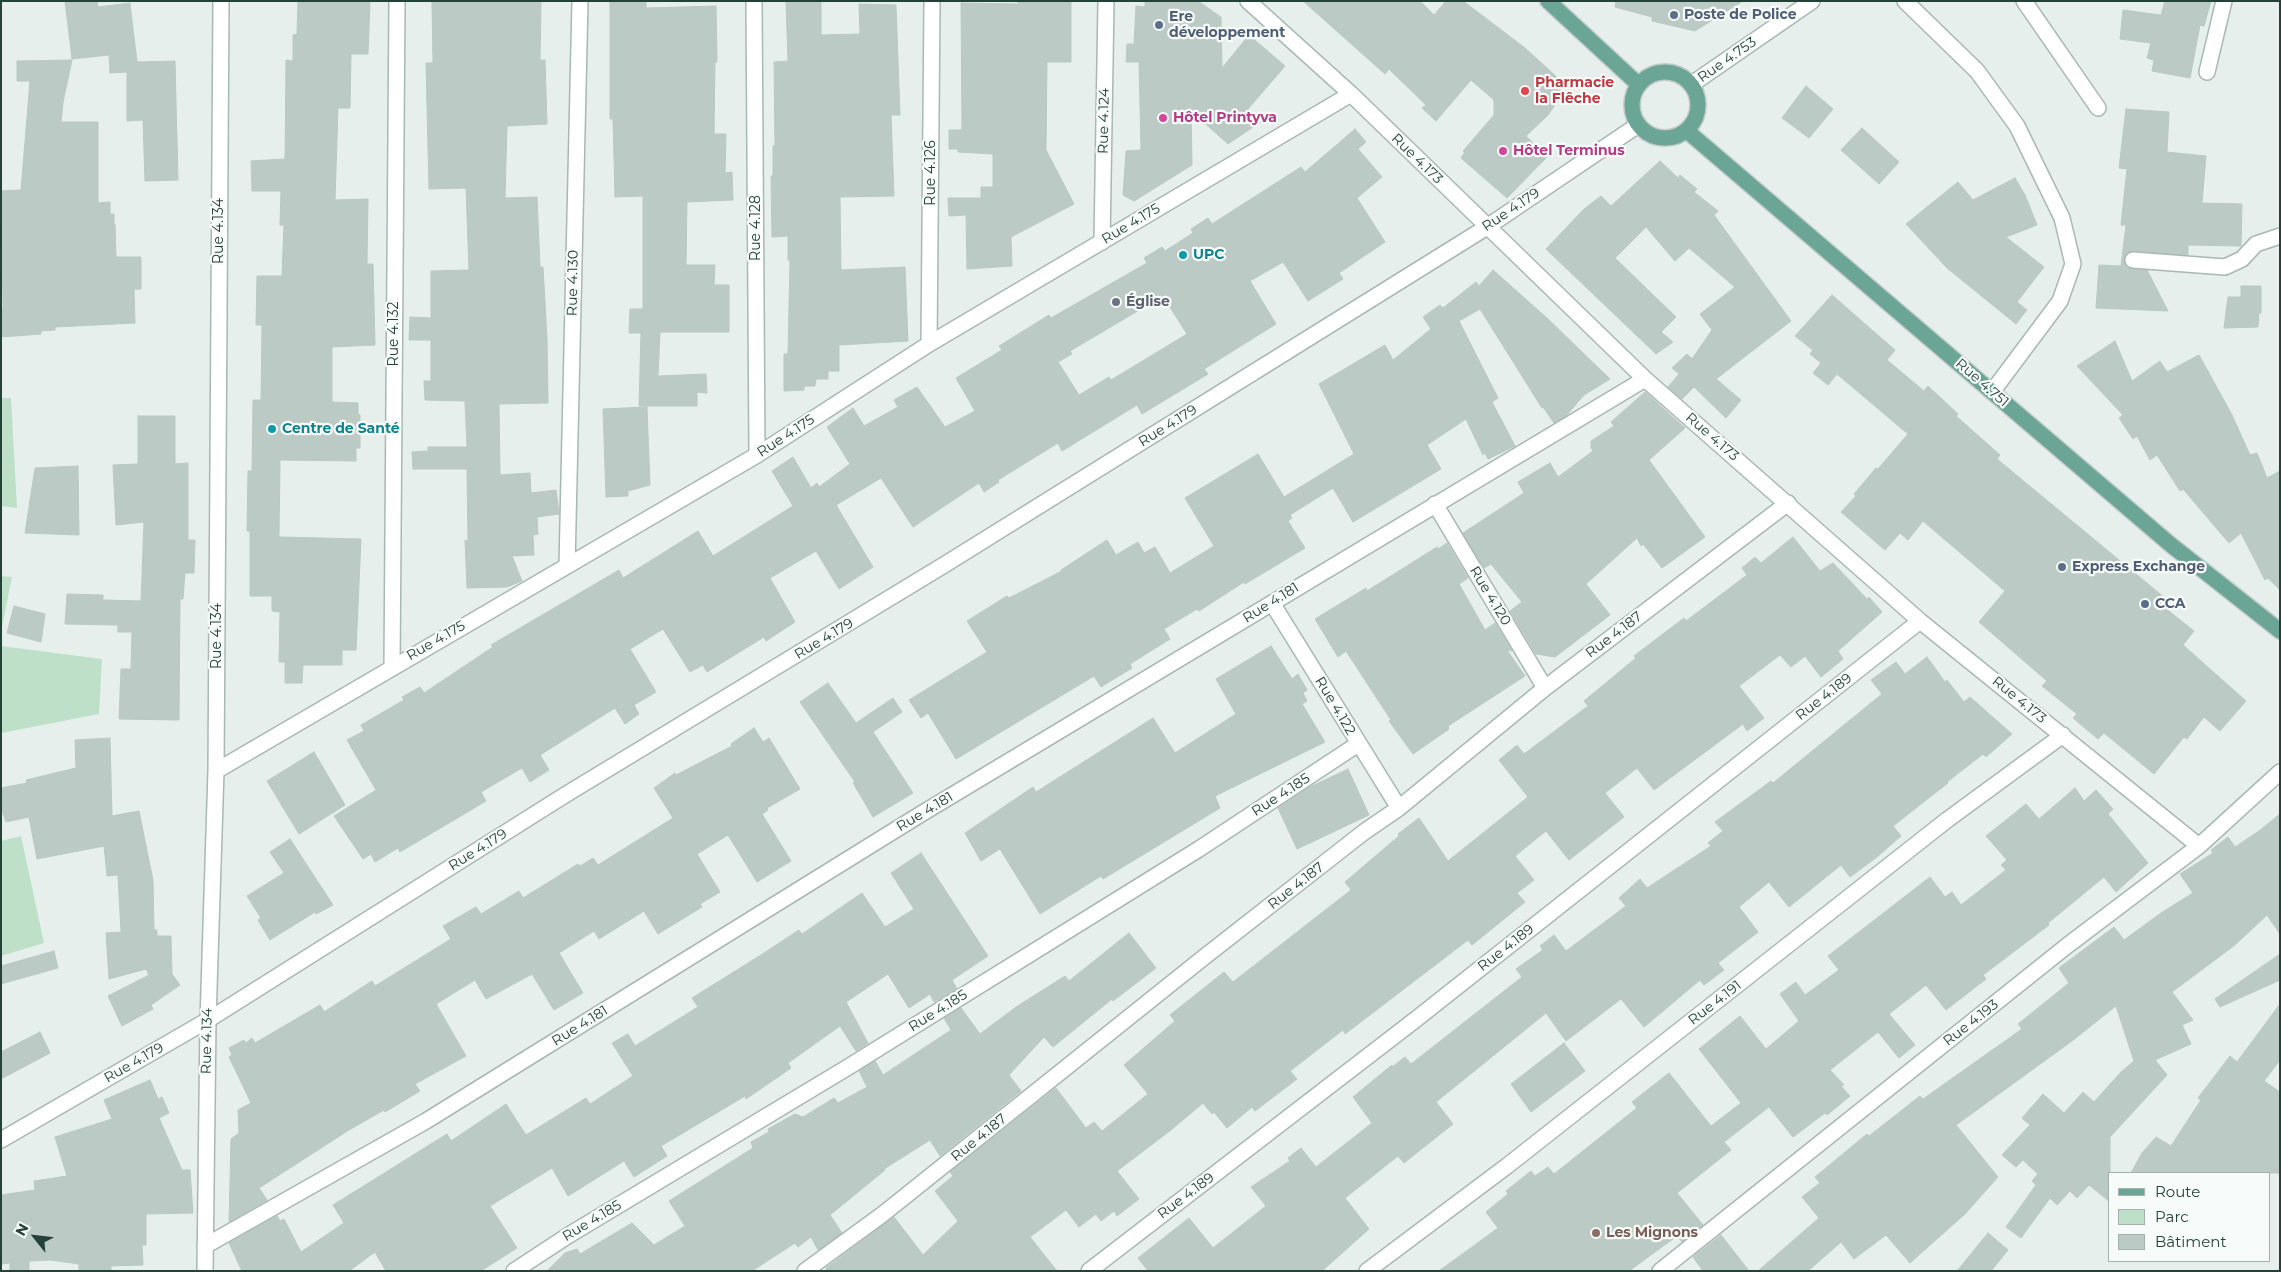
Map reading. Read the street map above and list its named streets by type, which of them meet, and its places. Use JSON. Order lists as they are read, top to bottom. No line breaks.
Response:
{"streets":{"main road":["Rue 4.751"],"street":["Rue 4.753","Rue 4.124","Rue 4.173","Rue 4.126","Rue 4.179","Rue 4.175","Rue 4.128","Rue 4.134","Rue 4.130","Rue 4.132","Rue 4.120","Rue 4.181","Rue 4.187","Rue 4.189","Rue 4.122","Rue 4.185","Rue 4.191","Rue 4.193"]},"crossings":[["Rue 4.753","Rue 4.179"],["Rue 4.753","Rue 4.751"],["Rue 4.124","Rue 4.175"],["Rue 4.173","Rue 4.179"],["Rue 4.173","Rue 4.175"],["Rue 4.173","Rue 4.181"],["Rue 4.173","Rue 4.187"],["Rue 4.173","Rue 4.189"],["Rue 4.173","Rue 4.191"],["Rue 4.173","Rue 4.193"],["Rue 4.126","Rue 4.175"],["Rue 4.179","Rue 4.134"],["Rue 4.179","Rue 4.751"],["Rue 4.175","Rue 4.128"],["Rue 4.175","Rue 4.134"],["Rue 4.175","Rue 4.130"],["Rue 4.175","Rue 4.132"],["Rue 4.134","Rue 4.181"],["Rue 4.120","Rue 4.181"],["Rue 4.120","Rue 4.187"],["Rue 4.181","Rue 4.122"],["Rue 4.187","Rue 4.122"],["Rue 4.122","Rue 4.185"]],"places":["Poste de Police","Ere développement","Pharmacie la Flêche","Hôtel Printyva","Hôtel Terminus","UPC","Église","Centre de Santé","Express Exchange","CCA","Les Mignons"],"legend":["Route","Parc","Bâtiment"],"north":"top left"}
